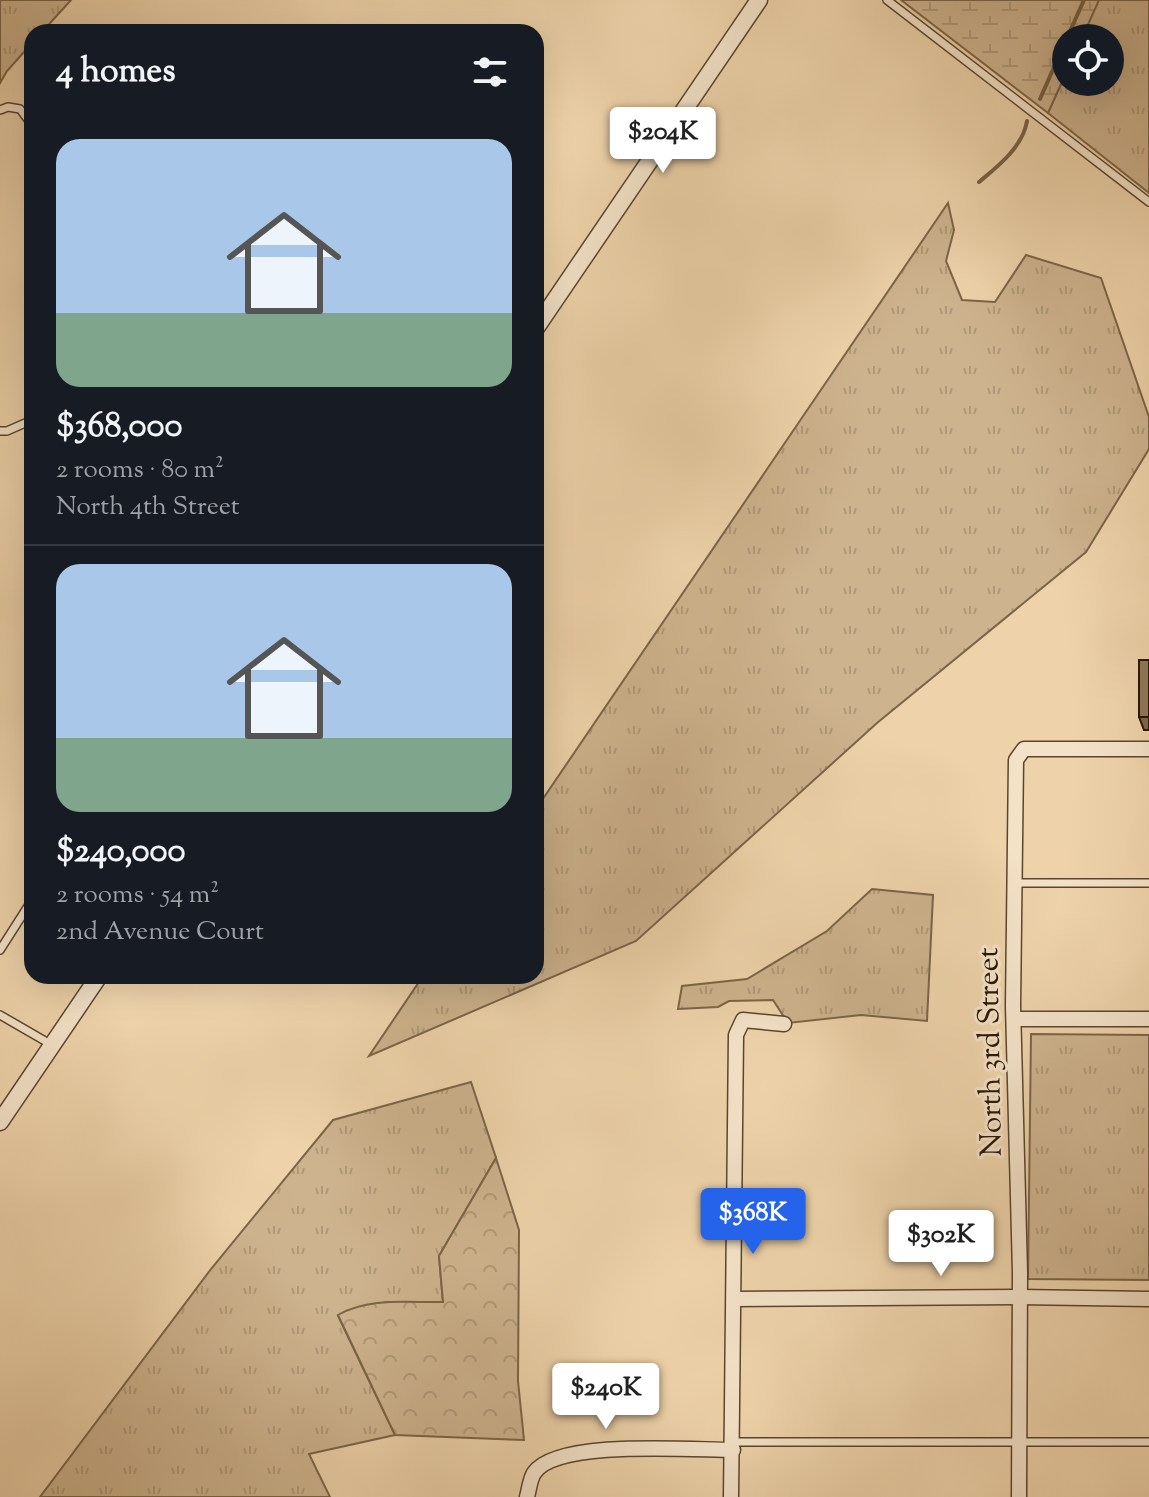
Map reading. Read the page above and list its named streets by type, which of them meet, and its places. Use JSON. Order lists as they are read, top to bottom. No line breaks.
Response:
{"streets":{"street":["North 3rd Street"]},"page":{"heading":"4 homes","price":["$204K","$368K","$302K","$240K"],"list":[{"name":"$368,000","note":"2 rooms · 80 m² · North 4th Street"},{"name":"$240,000","note":"2 rooms · 54 m² · 2nd Avenue Court"}]}}
